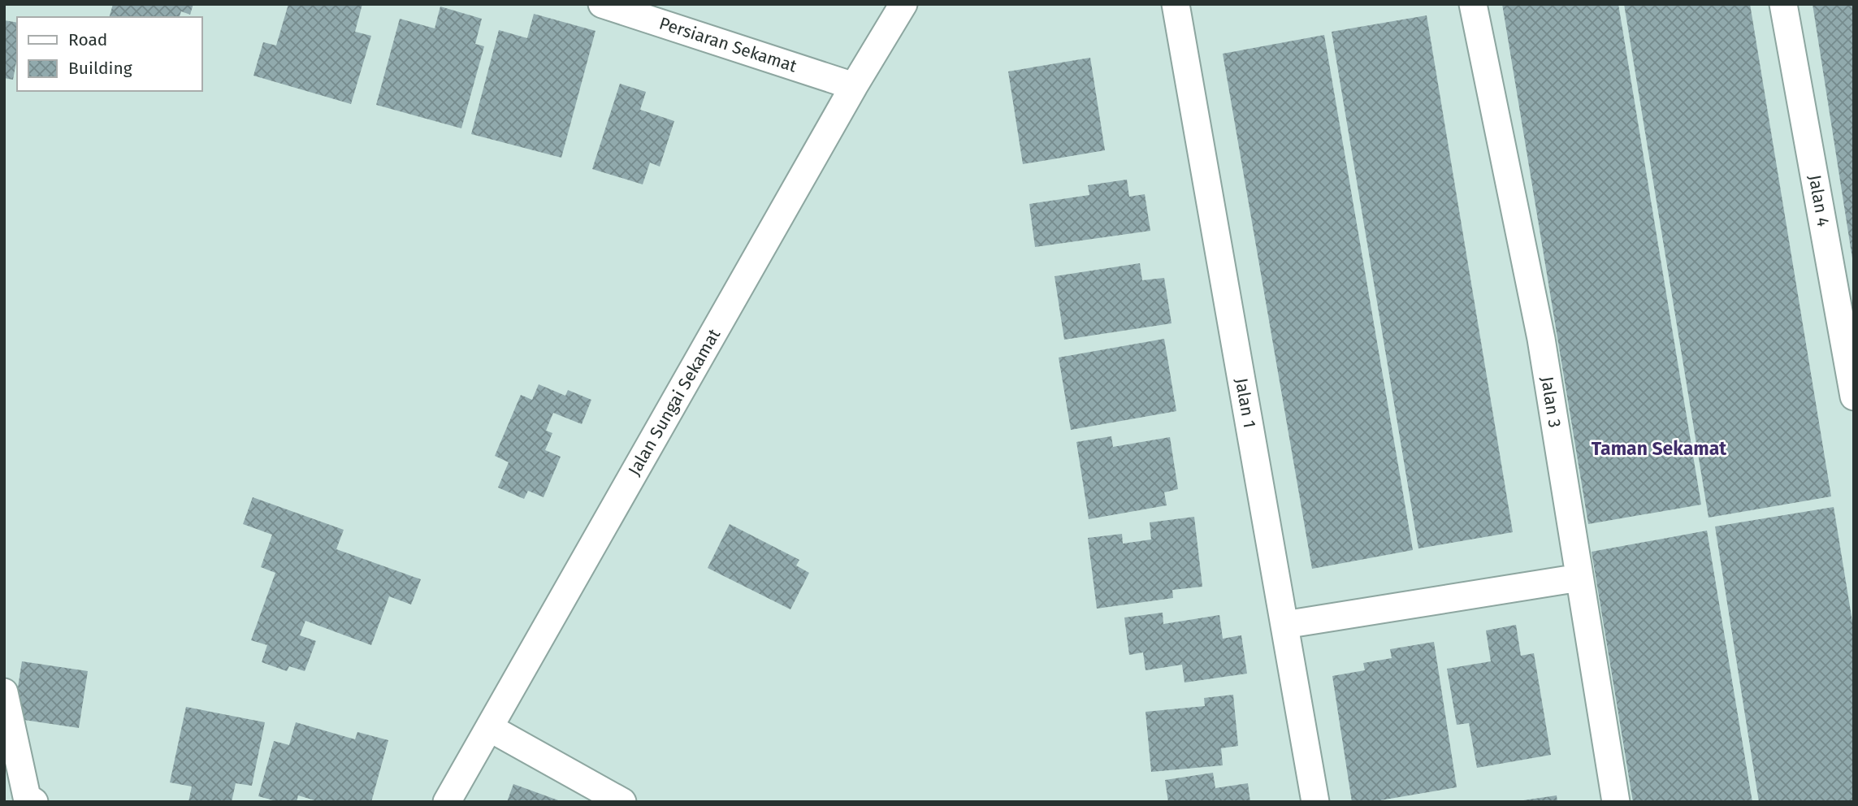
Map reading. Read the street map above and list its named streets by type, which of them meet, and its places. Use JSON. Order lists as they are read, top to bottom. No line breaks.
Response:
{"streets":{"street":["Persiaran Sekamat","Jalan 4","Jalan Sungai Sekamat","Jalan 3","Jalan 1"]},"crossings":[["Persiaran Sekamat","Jalan Sungai Sekamat"]],"districts":["Taman Sekamat"],"legend":["Road","Building"]}
